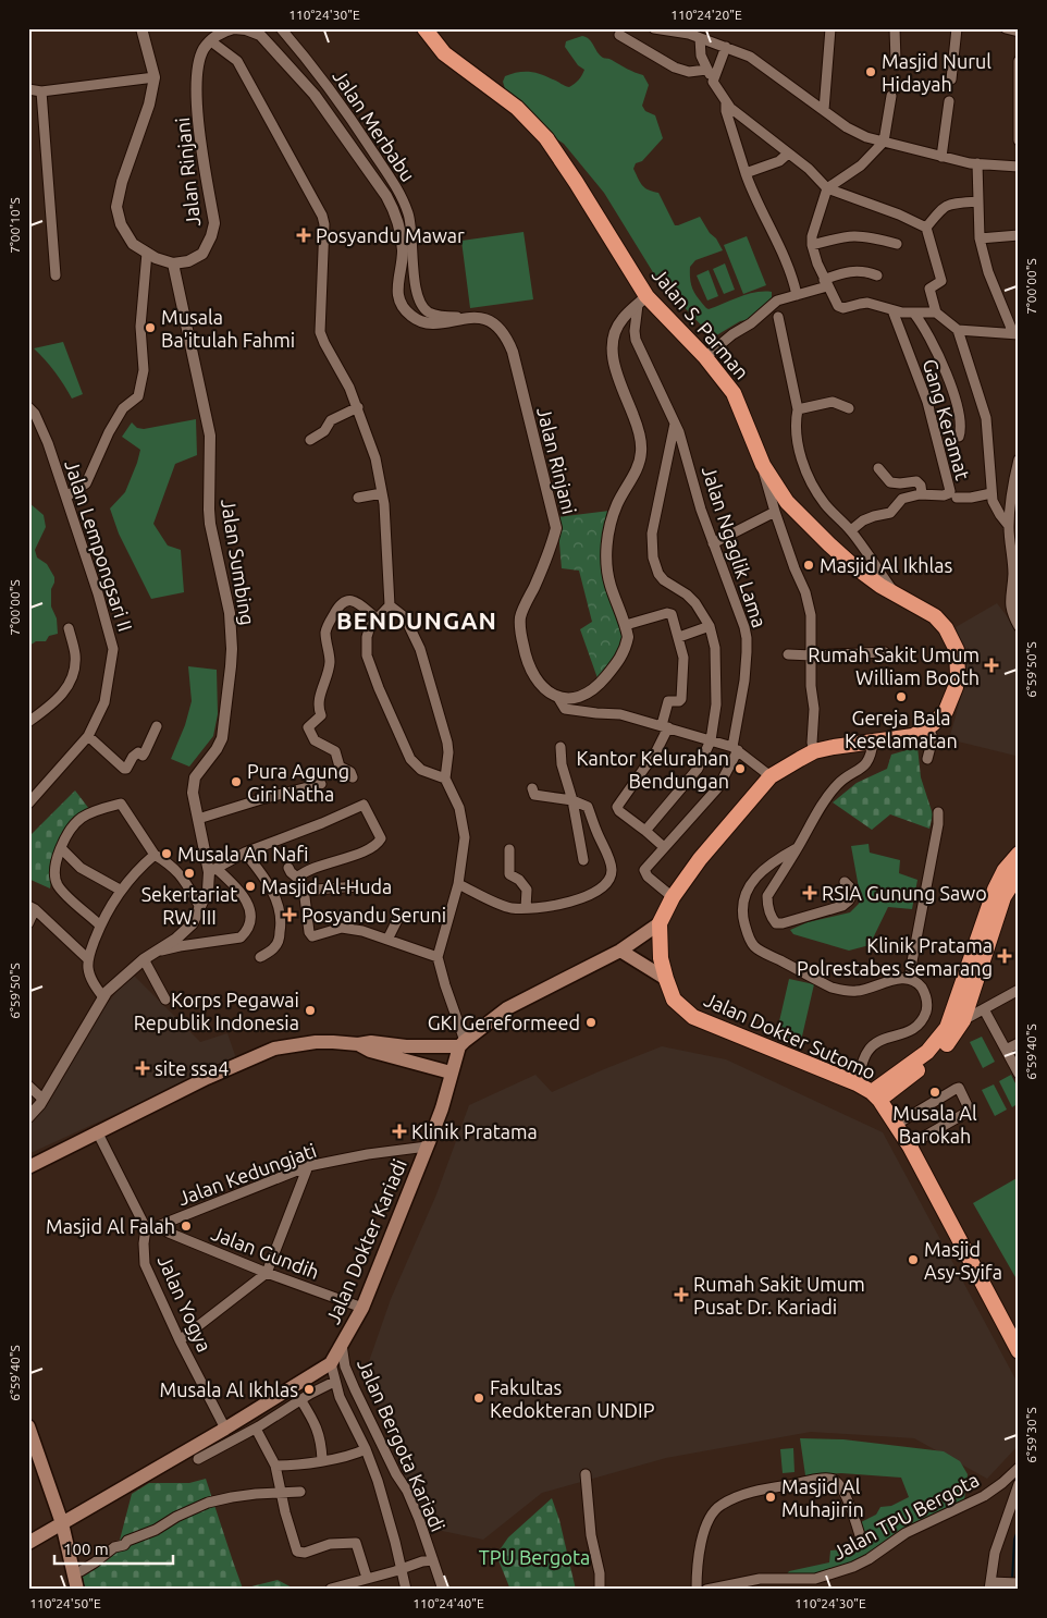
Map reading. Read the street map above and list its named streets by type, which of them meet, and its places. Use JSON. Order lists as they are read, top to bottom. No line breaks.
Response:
{"streets":{"highway":["Jalan S. Parman","Jalan Dokter Sutomo"],"main road":["Jalan Dokter Kariadi"],"street":["Jalan Merbabu","Jalan Rinjani","Gang Keramat","Jalan Lempongsari II","Jalan Ngaglik Lama","Jalan Sumbing","Jalan Kedungjati","Jalan Gundih","Jalan Yogya","Jalan Bergota Kariadi","Jalan TPU Bergota"]},"crossings":[["Jalan Merbabu","Jalan Rinjani"],["Jalan Rinjani","Jalan Sumbing"],["Jalan S. Parman","Jalan Ngaglik Lama"],["Jalan S. Parman","Jalan Dokter Sutomo"],["Jalan Kedungjati","Jalan Dokter Kariadi"],["Jalan Kedungjati","Jalan Gundih"],["Jalan Kedungjati","Jalan Yogya"],["Jalan Dokter Kariadi","Jalan Gundih"],["Jalan Dokter Kariadi","Jalan Yogya"],["Jalan Dokter Kariadi","Jalan Bergota Kariadi"]],"districts":["BENDUNGAN"],"parks":["TPU Bergota"],"places":{"other":["Masjid Nurul Hidayah","Musala Ba'itulah Fahmi","Masjid Al Ikhlas","Gereja Bala Keselamatan","Kantor Kelurahan Bendungan","Pura Agung Giri Natha","Musala An Nafi","Sekertariat RW. III","Masjid Al-Huda","Korps Pegawai Republik Indonesia","GKI Gereformeed","Musala Al Barokah","Masjid Al Falah","Masjid Asy-Syifa","Musala Al Ikhlas","Fakultas Kedokteran UNDIP","Masjid Al Muhajirin"],"health":["Posyandu Mawar","Rumah Sakit Umum William Booth","RSIA Gunung Sawo","Posyandu Seruni","Klinik Pratama Polrestabes Semarang","site ssa4","Klinik Pratama","Rumah Sakit Umum Pusat Dr. Kariadi"]},"scale_bar":"100 m","coordinates":["110°24'30\"E","110°24'20\"E","7°00'10\"S","7°00'00\"S","6°59'50\"S","6°59'40\"S","6°59'30\"S","110°24'50\"E","110°24'40\"E"]}
